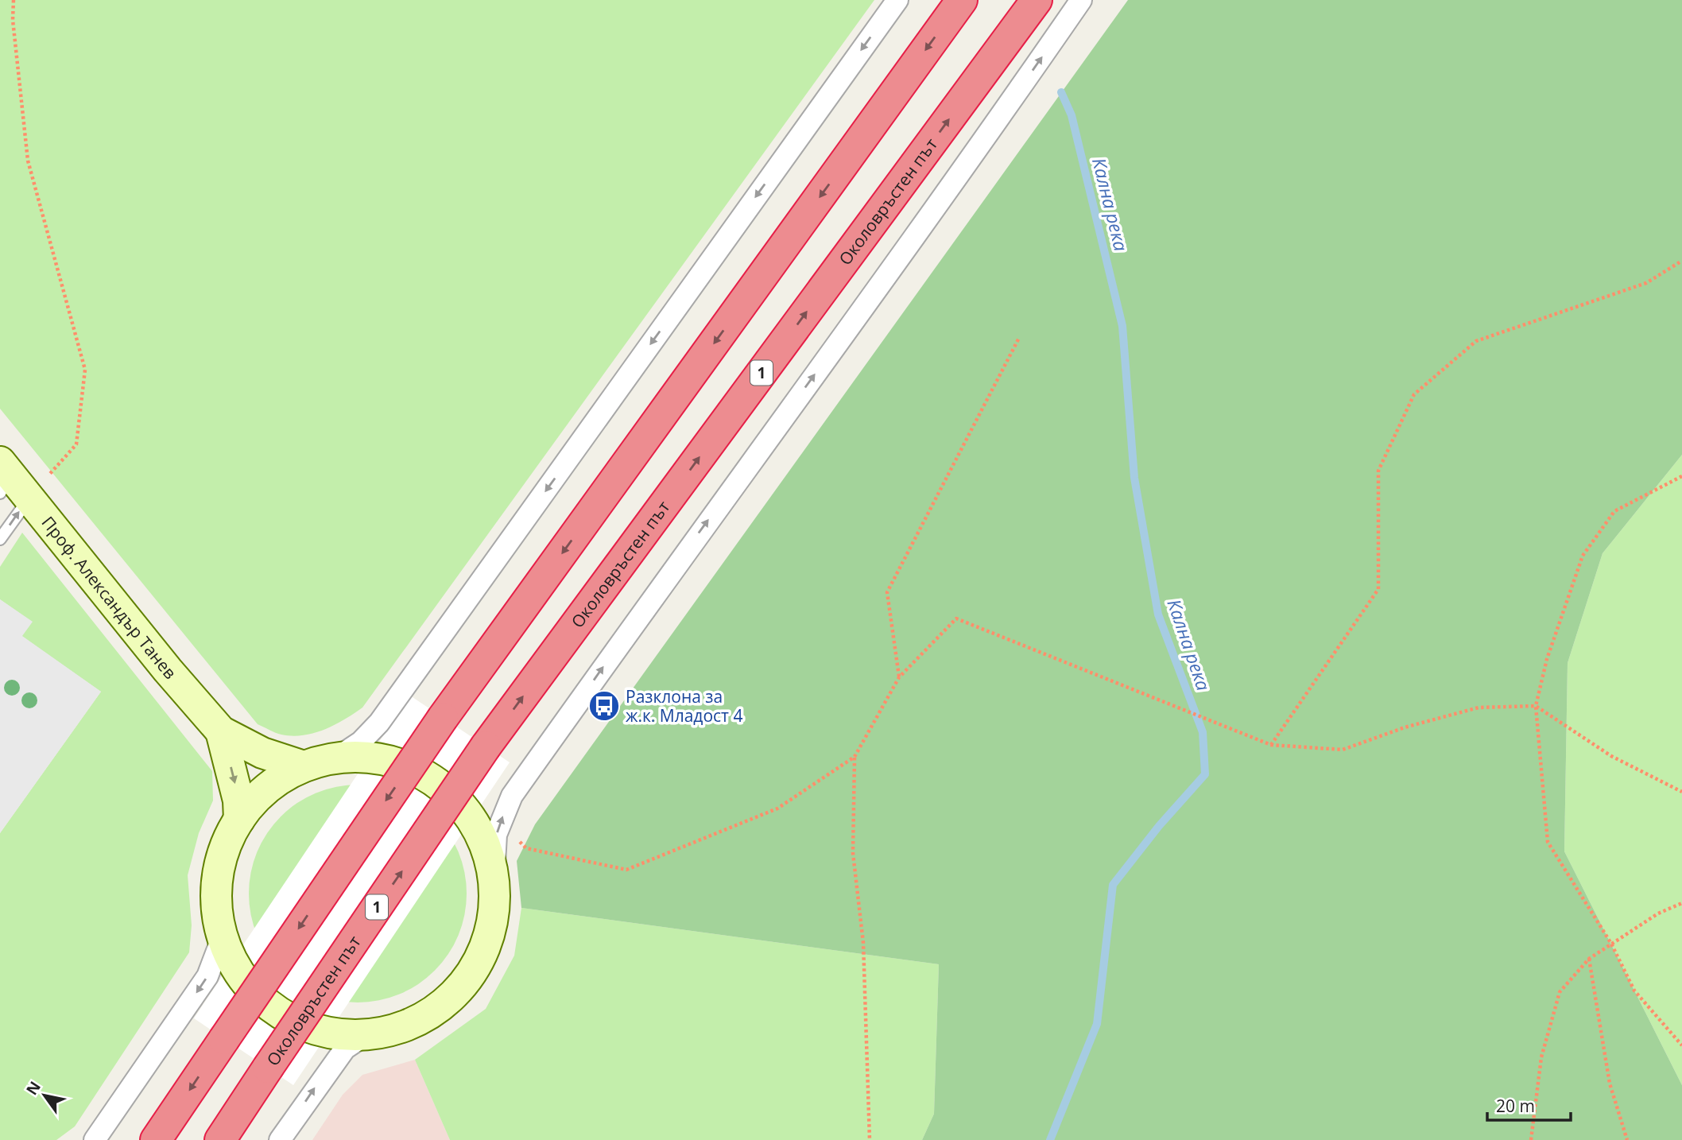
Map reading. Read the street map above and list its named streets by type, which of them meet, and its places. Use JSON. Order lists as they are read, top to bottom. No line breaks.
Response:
{"streets":{"highway":["Околовръстен път","1"],"street":["Проф. Александър Танев"]},"water":["Кална река"],"places":{"bus stop":["Разклона за ж.к. Младост 4"]},"scale_bar":"20 m","north":"top left"}
